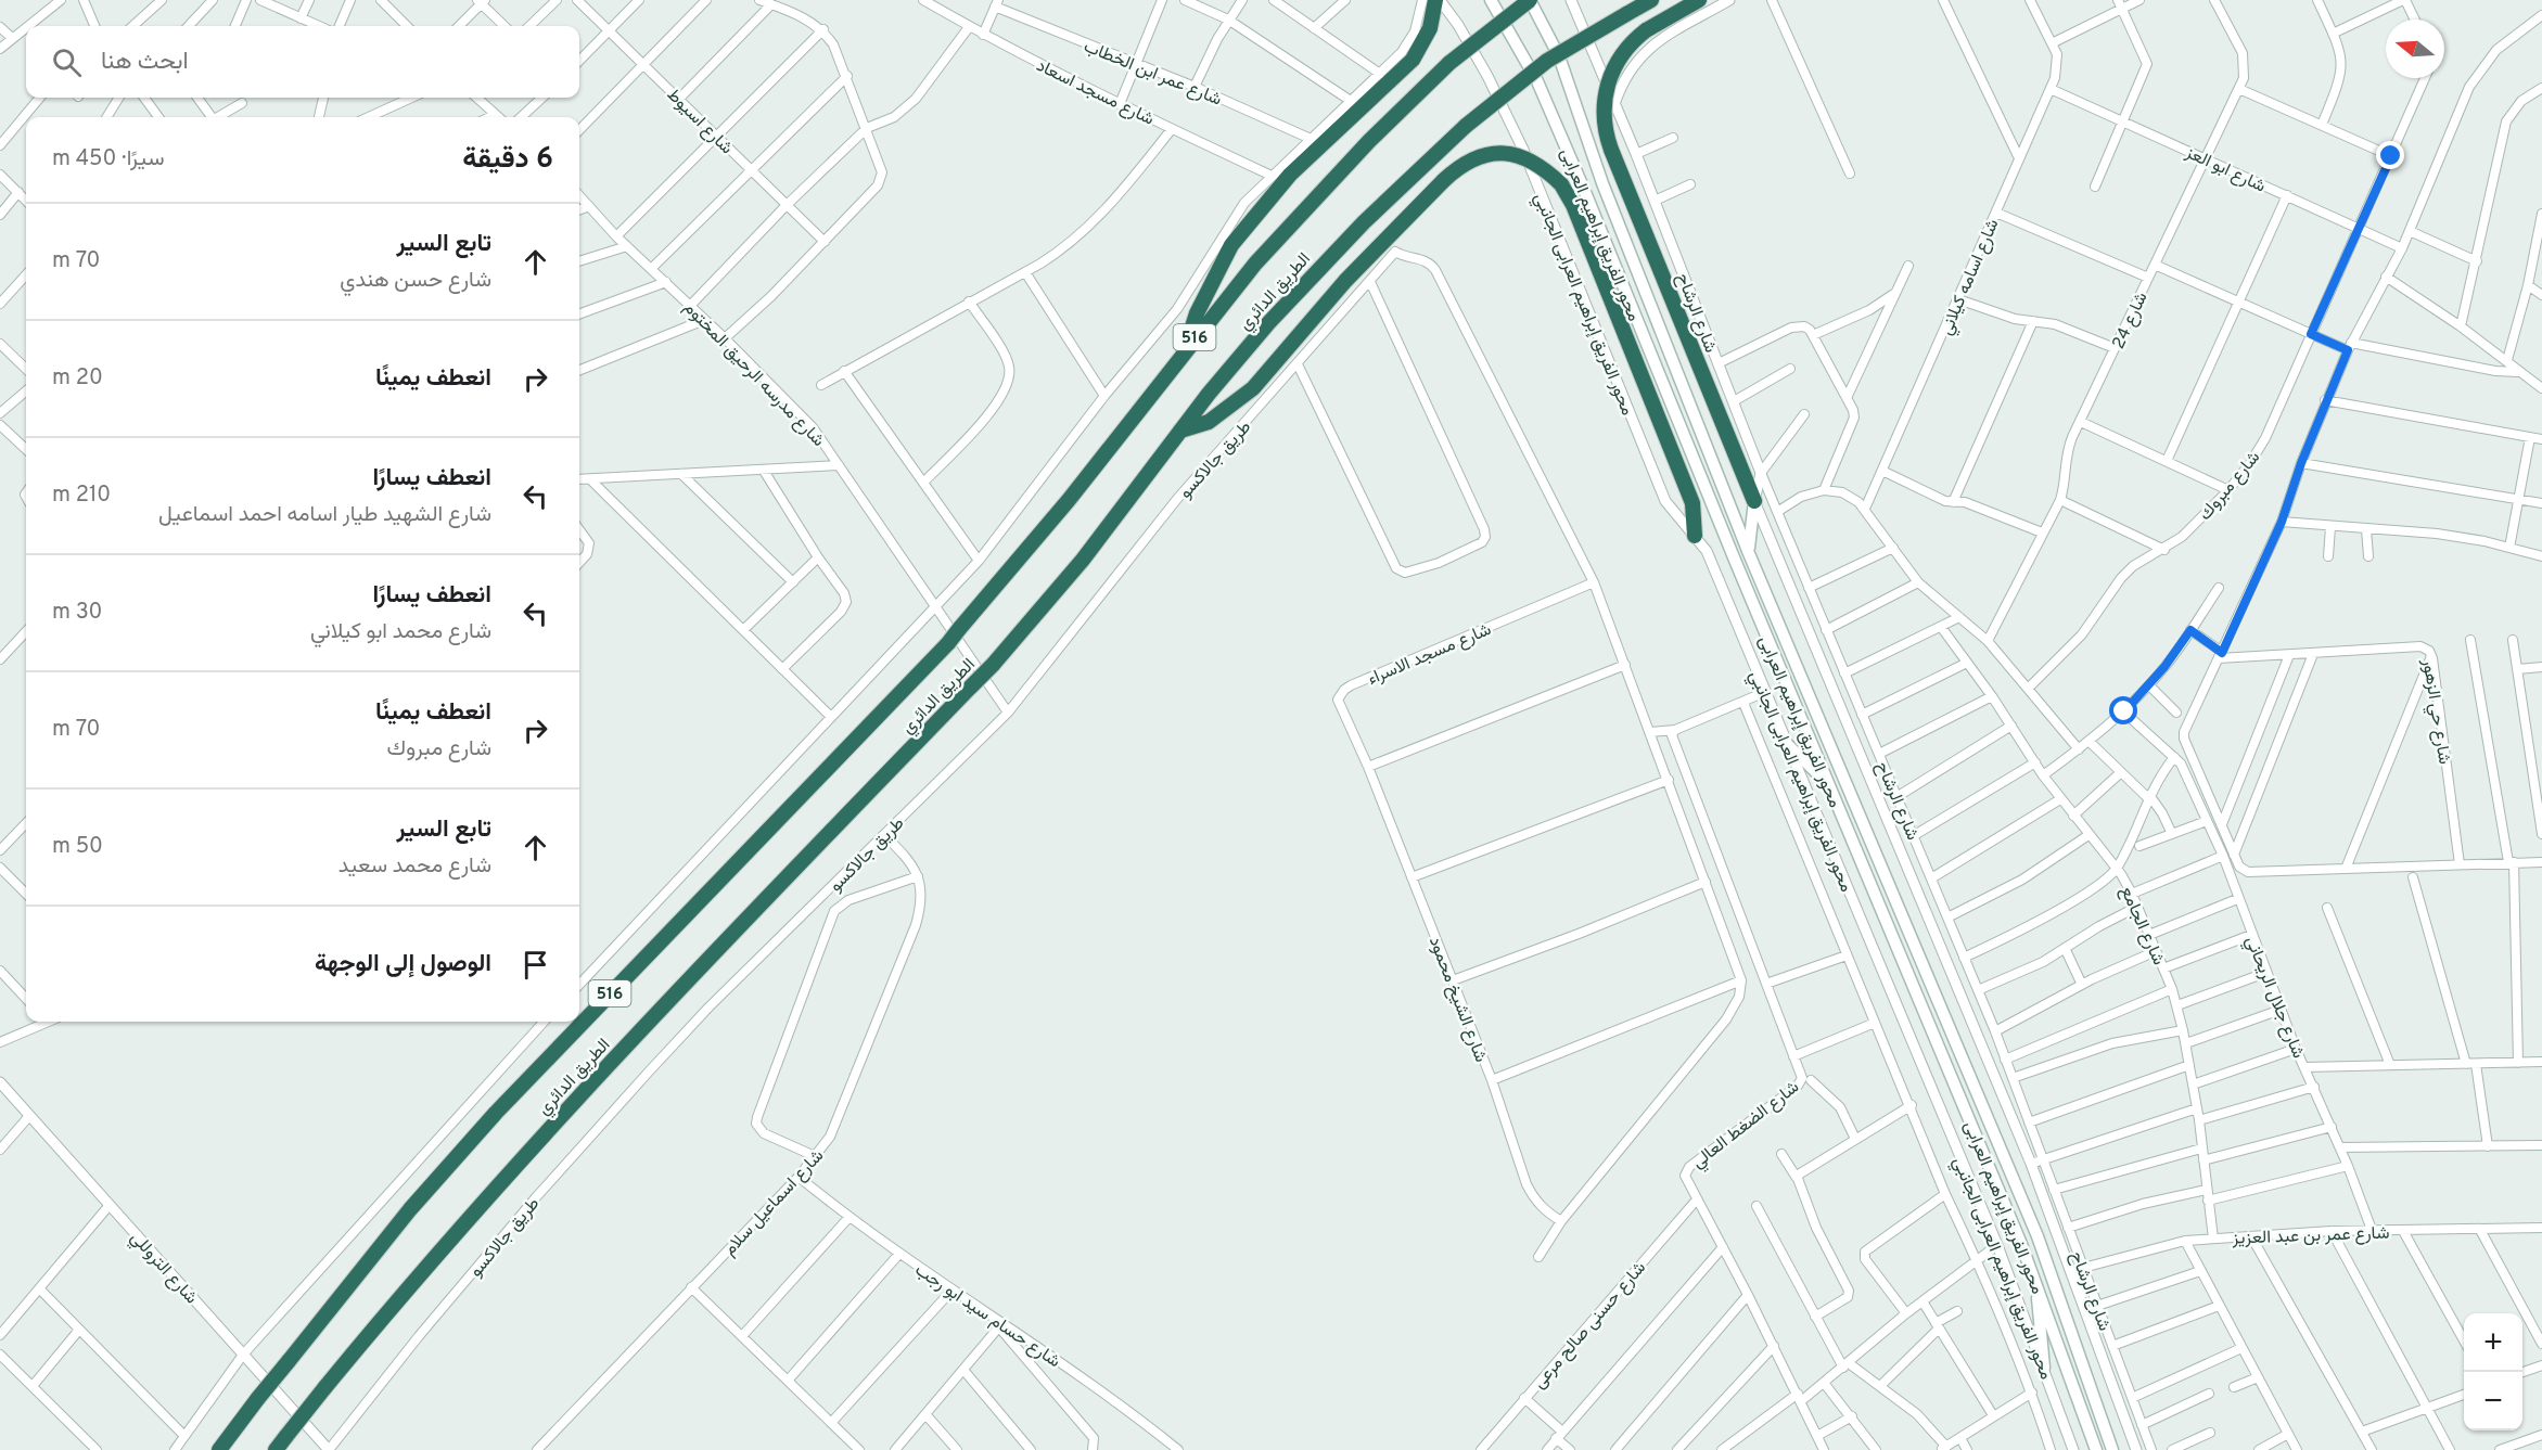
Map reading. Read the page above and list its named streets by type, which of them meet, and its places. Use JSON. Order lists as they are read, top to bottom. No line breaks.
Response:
{"streets":{"highway":["الطريق الدائري","516"],"main road":["محور الفريق إبراهيم العرابى"],"street":["شارع عمر ابن الخطاب","شارع مسجد اسعاد","شارع اسيوط","شارع ابو العز","شارع اسامه كيلاني","محور الفريق إبراهيم العرابى الجانبي","شارع الرشاح","شارع 24","شارع مدرسه الرحيق المختوم","طريق جالاكسو","شارع مبروك","شارع مسجد الاسراء","شارع حي الزهور","شارع الجامع","شارع جلال الريحاني","شارع الشيخ محمود","شارع الضغط العالي","شارع اسماعيل سلام","شارع عمر بن عبد العزيز","شارع التروللي","شارع حسام سيد ابو رجب","شارع حسنى صالح مرعى"]},"crossings":[["شارع ابو العز","شارع اسامه كيلاني"],["شارع ابو العز","شارع 24"],["شارع ابو العز","شارع مبروك"],["محور الفريق إبراهيم العرابى","الطريق الدائري"],["شارع الرشاح","شارع عمر بن عبد العزيز"],["شارع مدرسه الرحيق المختوم","طريق جالاكسو"],["طريق جالاكسو","شارع مسجد الاسراء"],["طريق جالاكسو","شارع التروللي"],["شارع مسجد الاسراء","شارع الشيخ محمود"],["شارع الجامع","شارع عمر بن عبد العزيز"],["شارع جلال الريحاني","شارع عمر بن عبد العزيز"],["شارع الضغط العالي","شارع حسنى صالح مرعى"],["شارع اسماعيل سلام","شارع حسام سيد ابو رجب"]],"north":"left","page":{"search":"ابحث هنا","heading":["6 دقيقة","سيرًا · 450 m"],"list":[["تابع السير","شارع حسن هندي","70 m"],["انعطف يمينًا","20 m"],["انعطف يسارًا","شارع الشهيد طيار اسامه احمد اسماعيل","210 m"],["انعطف يسارًا","شارع محمد ابو كيلاني","30 m"],["انعطف يمينًا","شارع مبروك","70 m"],["تابع السير","شارع محمد سعيد","50 m"],"الوصول إلى الوجهة"],"map_buttons":["+","−"]}}
